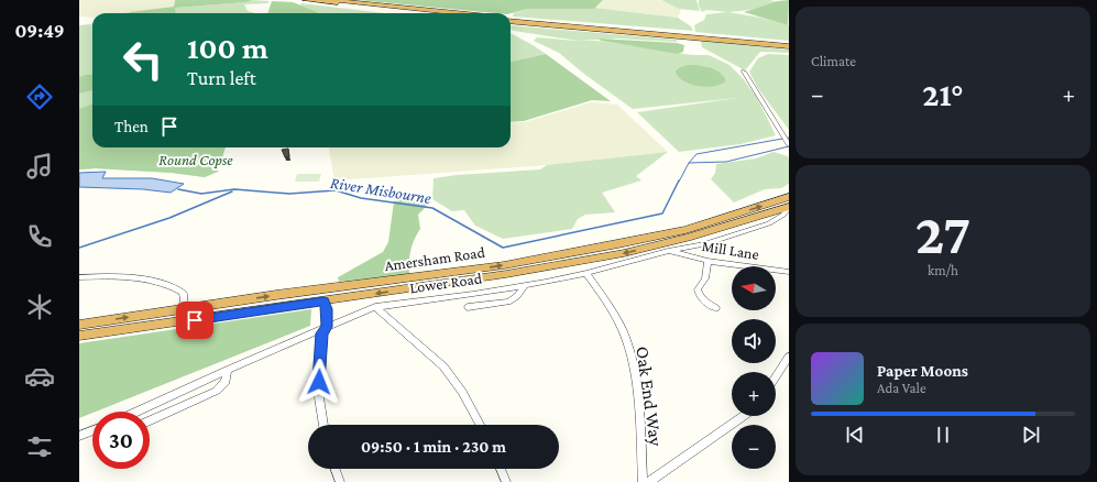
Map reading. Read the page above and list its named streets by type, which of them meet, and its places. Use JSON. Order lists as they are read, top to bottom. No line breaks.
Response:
{"streets":{"highway":["Amersham Road"],"street":["Mill Lane","Lower Road","Oak End Way"]},"crossings":[["Mill Lane","Lower Road"],["Lower Road","Oak End Way"]],"water":["River Misbourne"],"parks":["Round Copse"],"north":"left","page":{"tabs":"09:49","tile":["Climate",["27","km/h"]],"turn":["100 m","Turn left"],"heat":["−","21°","+"],"then":"Then","map_buttons":["+","−"],"song":["Paper Moons","Ada Vale"],"limit":"30","trip":"09:50 · 1 min · 230 m"}}
